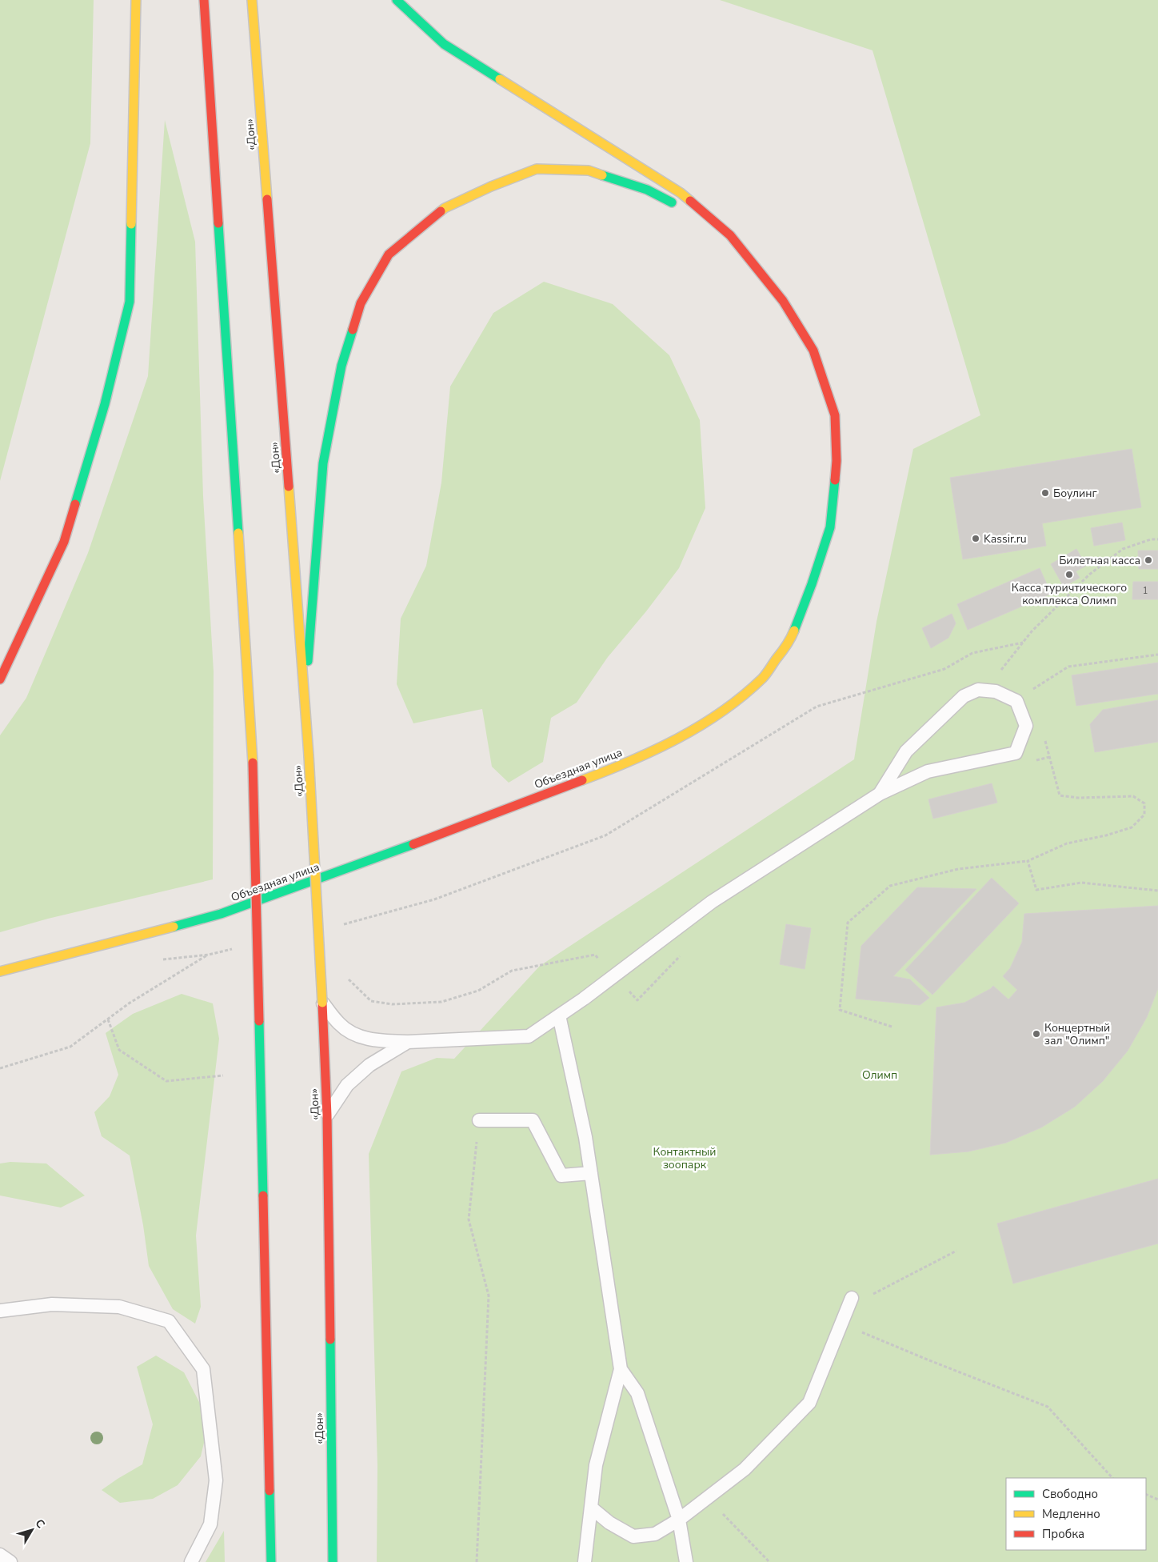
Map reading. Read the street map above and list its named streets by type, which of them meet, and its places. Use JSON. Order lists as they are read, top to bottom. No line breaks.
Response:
{"streets":{"main road":["«Дон»","Объездная улица"]},"parks":["Олимп","Контактный зоопарк"],"places":["Боулинг","Kassir.ru","Билетная касса","Касса туричтического комплекса Олимп","Концертный зал \"Олимп\""],"house_numbers":["1"],"legend":["Свободно","Медленно","Пробка"],"north":"top right"}
